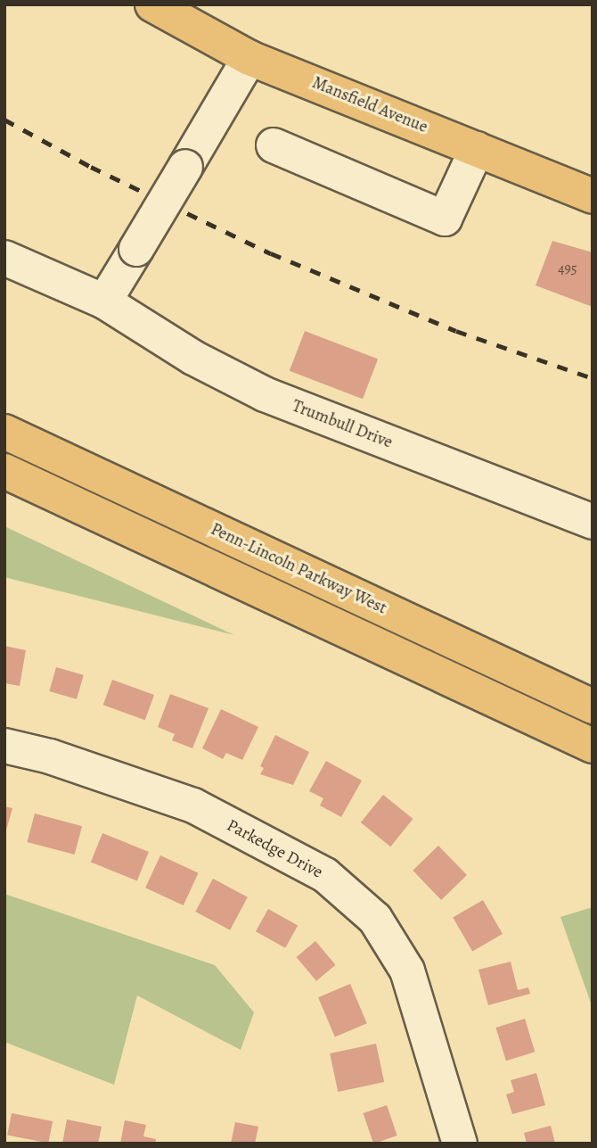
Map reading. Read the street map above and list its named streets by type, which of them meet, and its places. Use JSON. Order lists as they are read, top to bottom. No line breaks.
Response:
{"streets":{"main road":["Mansfield Avenue","Penn-Lincoln Parkway West"],"street":["Trumbull Drive","Parkedge Drive"]},"house_numbers":["495"]}
